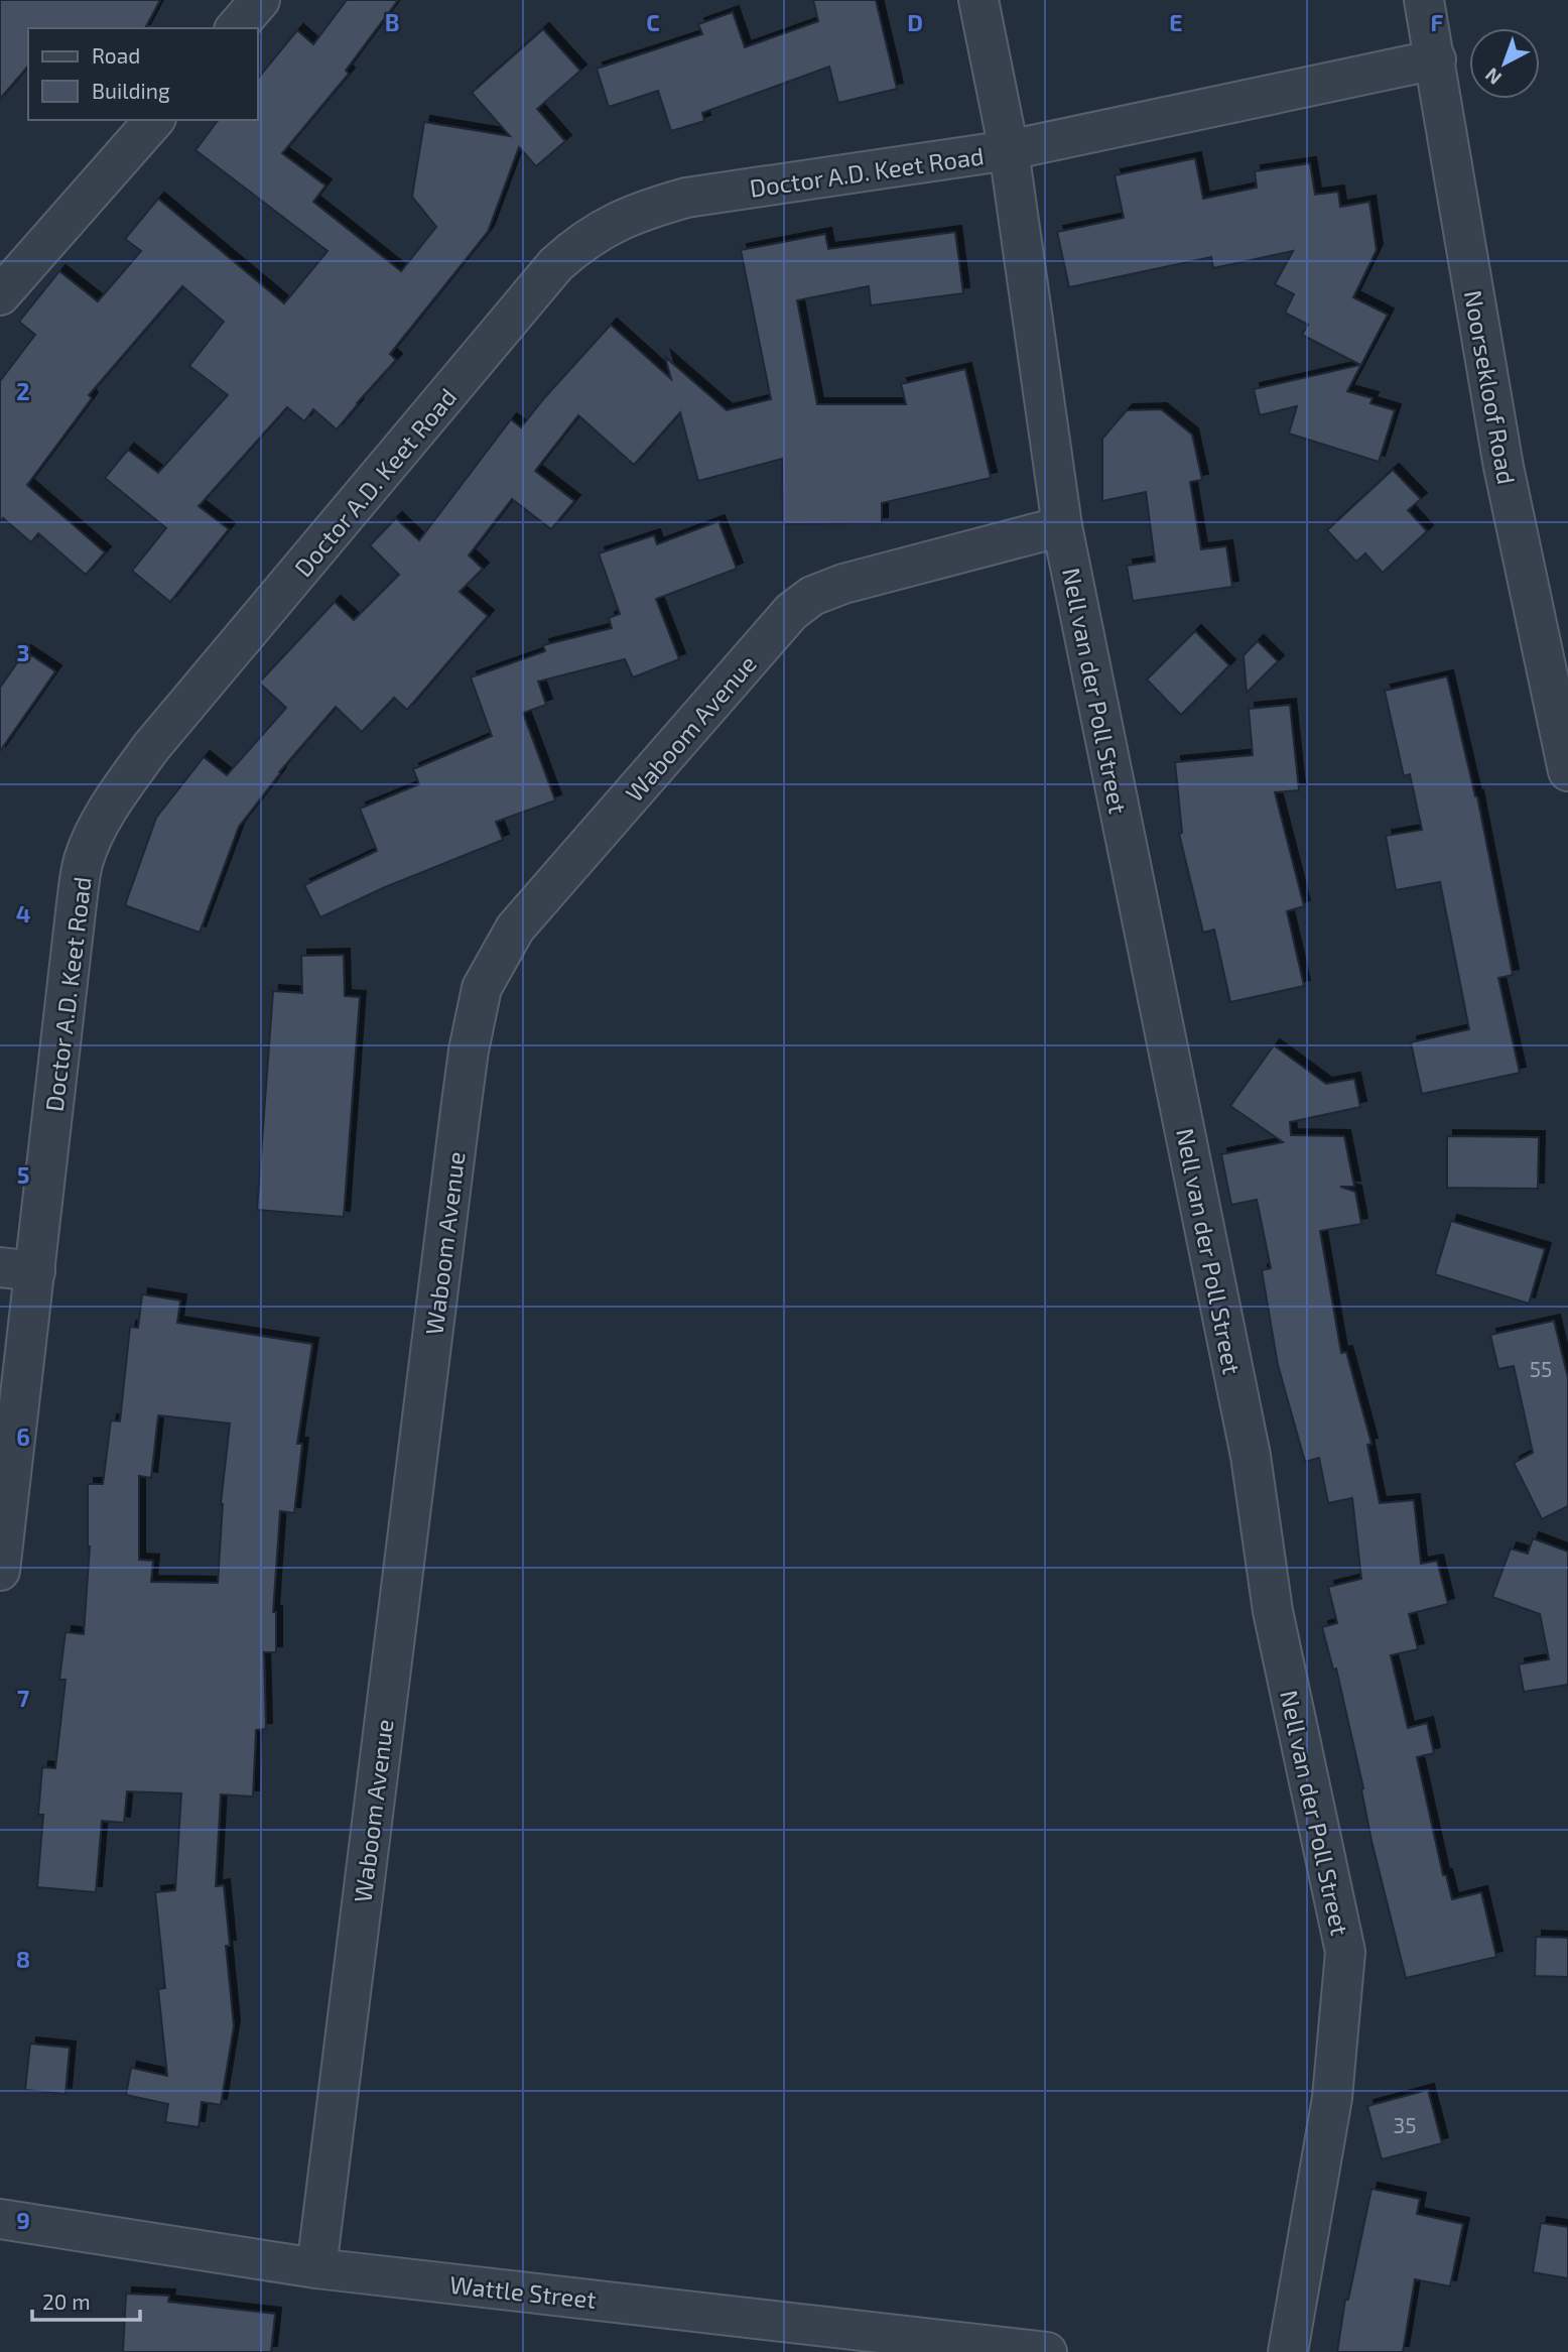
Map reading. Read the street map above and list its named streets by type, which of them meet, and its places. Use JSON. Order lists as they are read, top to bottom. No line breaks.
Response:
{"streets":{"street":["Doctor A.D. Keet Road","Noorsekloof Road","Nell van der Poll Street","Waboom Avenue","Wattle Street"]},"crossings":[["Doctor A.D. Keet Road","Noorsekloof Road"],["Doctor A.D. Keet Road","Nell van der Poll Street"],["Nell van der Poll Street","Waboom Avenue"],["Waboom Avenue","Wattle Street"]],"house_numbers":["55","35"],"legend":["Road","Building"],"scale_bar":"20 m","north":"bottom left","grid":{"columns":["B","C","D","E","F"],"rows":["2","3","4","5","6","7","8","9"]}}
